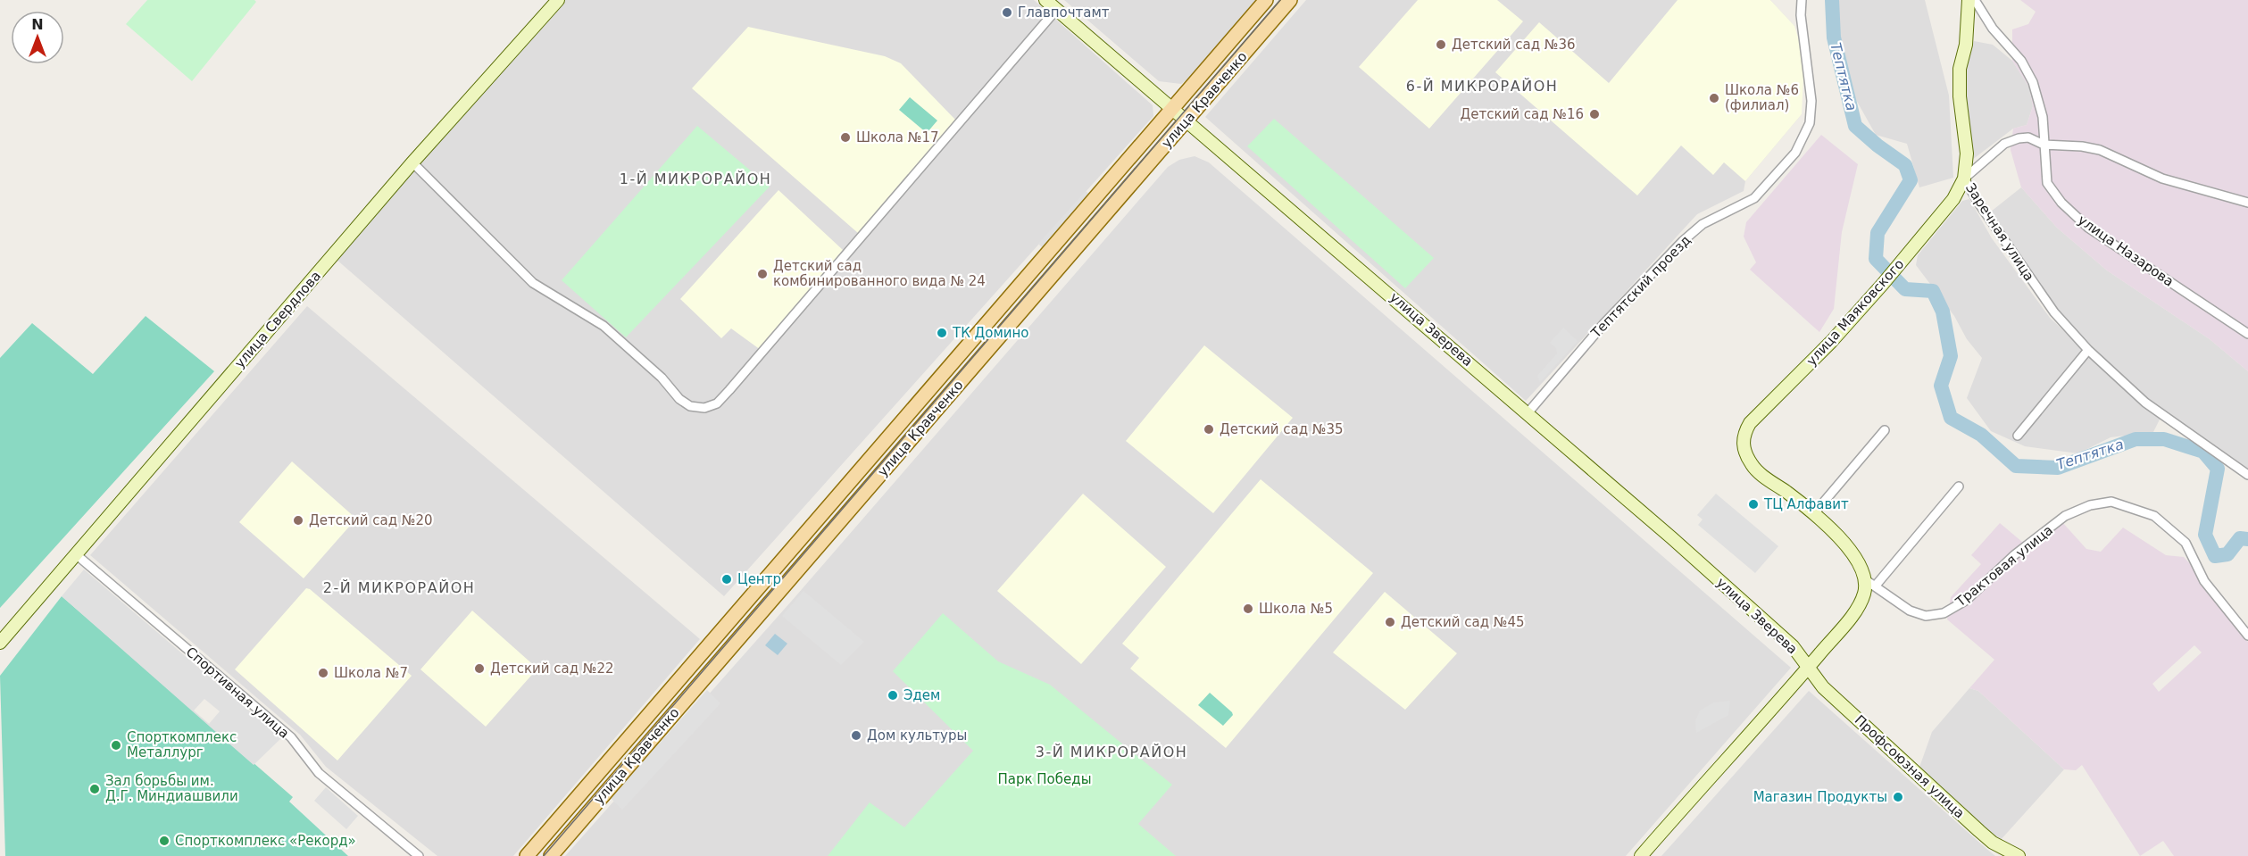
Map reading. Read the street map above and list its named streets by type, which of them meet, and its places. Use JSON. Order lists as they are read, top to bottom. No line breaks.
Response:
{"streets":{"main road":["улица Кравченко","Заречная улица","улица Маяковского","улица Свердлова","улица Зверева","Профсоюзная улица"],"street":["улица Назарова","Тептятский проезд","Трактовая улица","Спортивная улица"]},"crossings":[["улица Кравченко","улица Зверева"],["Заречная улица","улица Маяковского"],["Тептятский проезд","улица Зверева"],["улица Свердлова","Спортивная улица"],["улица Зверева","Профсоюзная улица"]],"districts":["6-Й МИКРОРАЙОН","1-Й МИКРОРАЙОН","2-Й МИКРОРАЙОН","3-Й МИКРОРАЙОН"],"water":["Тептятка"],"parks":["Парк Победы"],"places":["Главпочтамт","Детский сад №36","Школа №6 (филиал)","Детский сад №16","Школа №17","Детский сад комбинированного вида № 24","ТК Домино","Детский сад №35","ТЦ Алфавит","Детский сад №20","Центр","Школа №5","Детский сад №45","Детский сад №22","Школа №7","Эдем","Дом культуры","Спорткомплекс Металлург","Зал борьбы им. Д.Г. Миндиашвили","Магазин Продукты","Спорткомплекс «Рекорд»"],"north":"top"}
